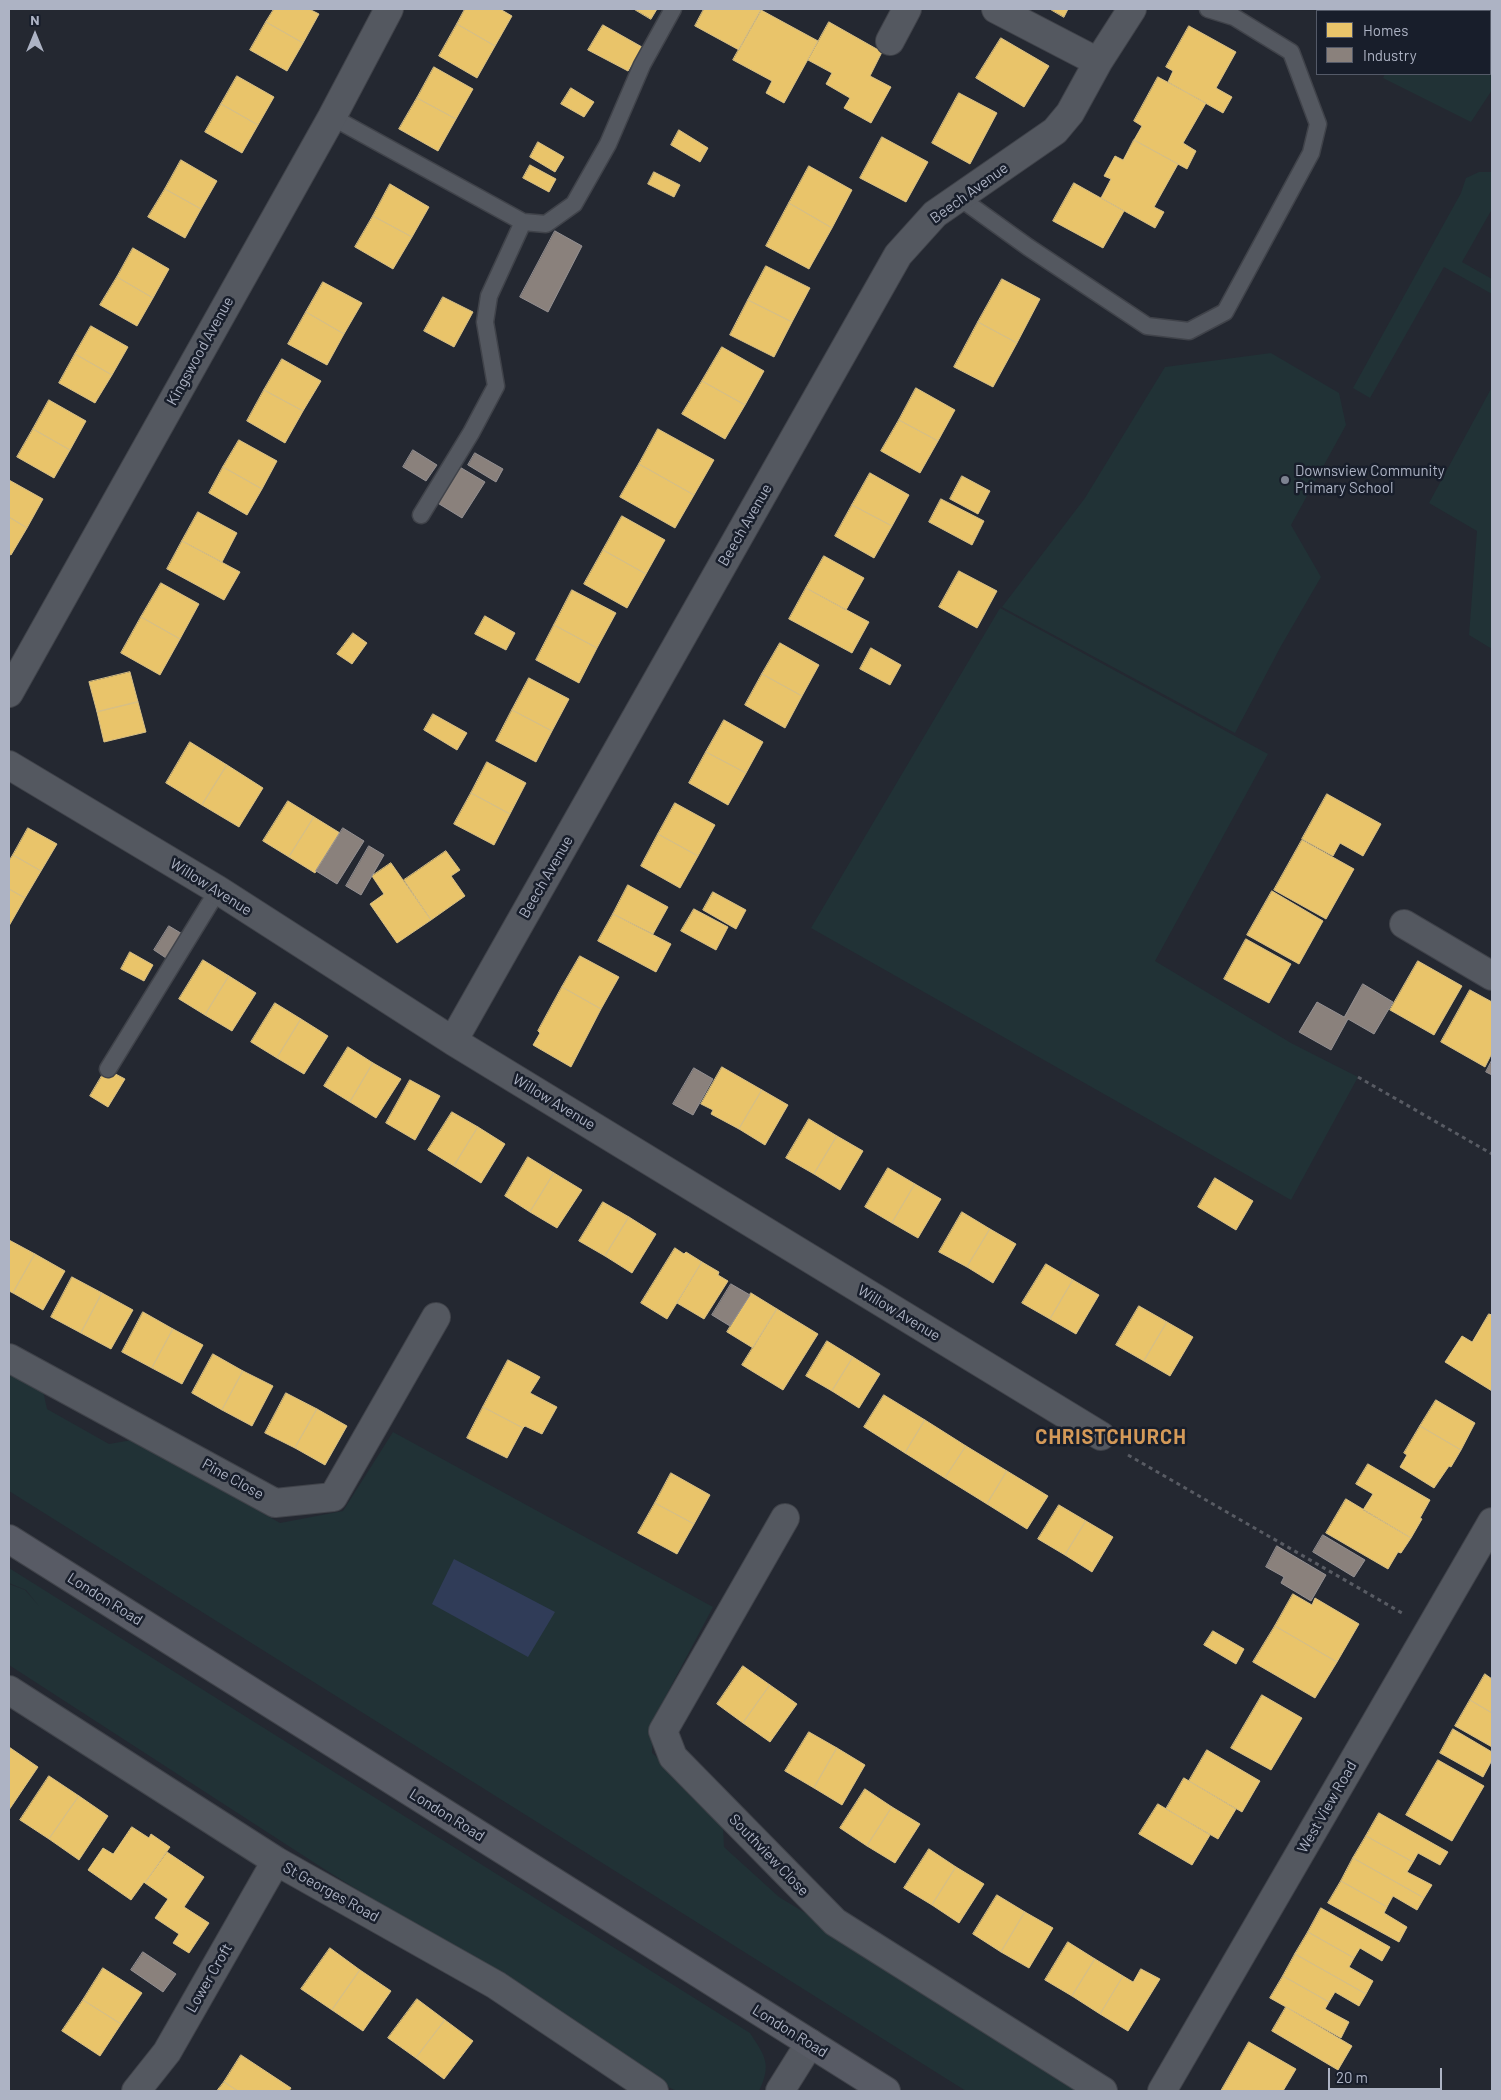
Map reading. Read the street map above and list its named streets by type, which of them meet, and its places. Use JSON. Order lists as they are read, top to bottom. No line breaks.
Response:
{"streets":{"main road":["London Road"],"street":["Beech Avenue","Kingswood Avenue","Willow Avenue","Pine Close","West View Road","Southview Close","St Georges Road","Lower Croft"]},"crossings":[["Beech Avenue","Willow Avenue"],["St Georges Road","Lower Croft"]],"districts":["CHRISTCHURCH"],"places":["Downsview Community Primary School"],"legend":["Homes","Industry"],"scale_bar":"20 m","north":"top"}
